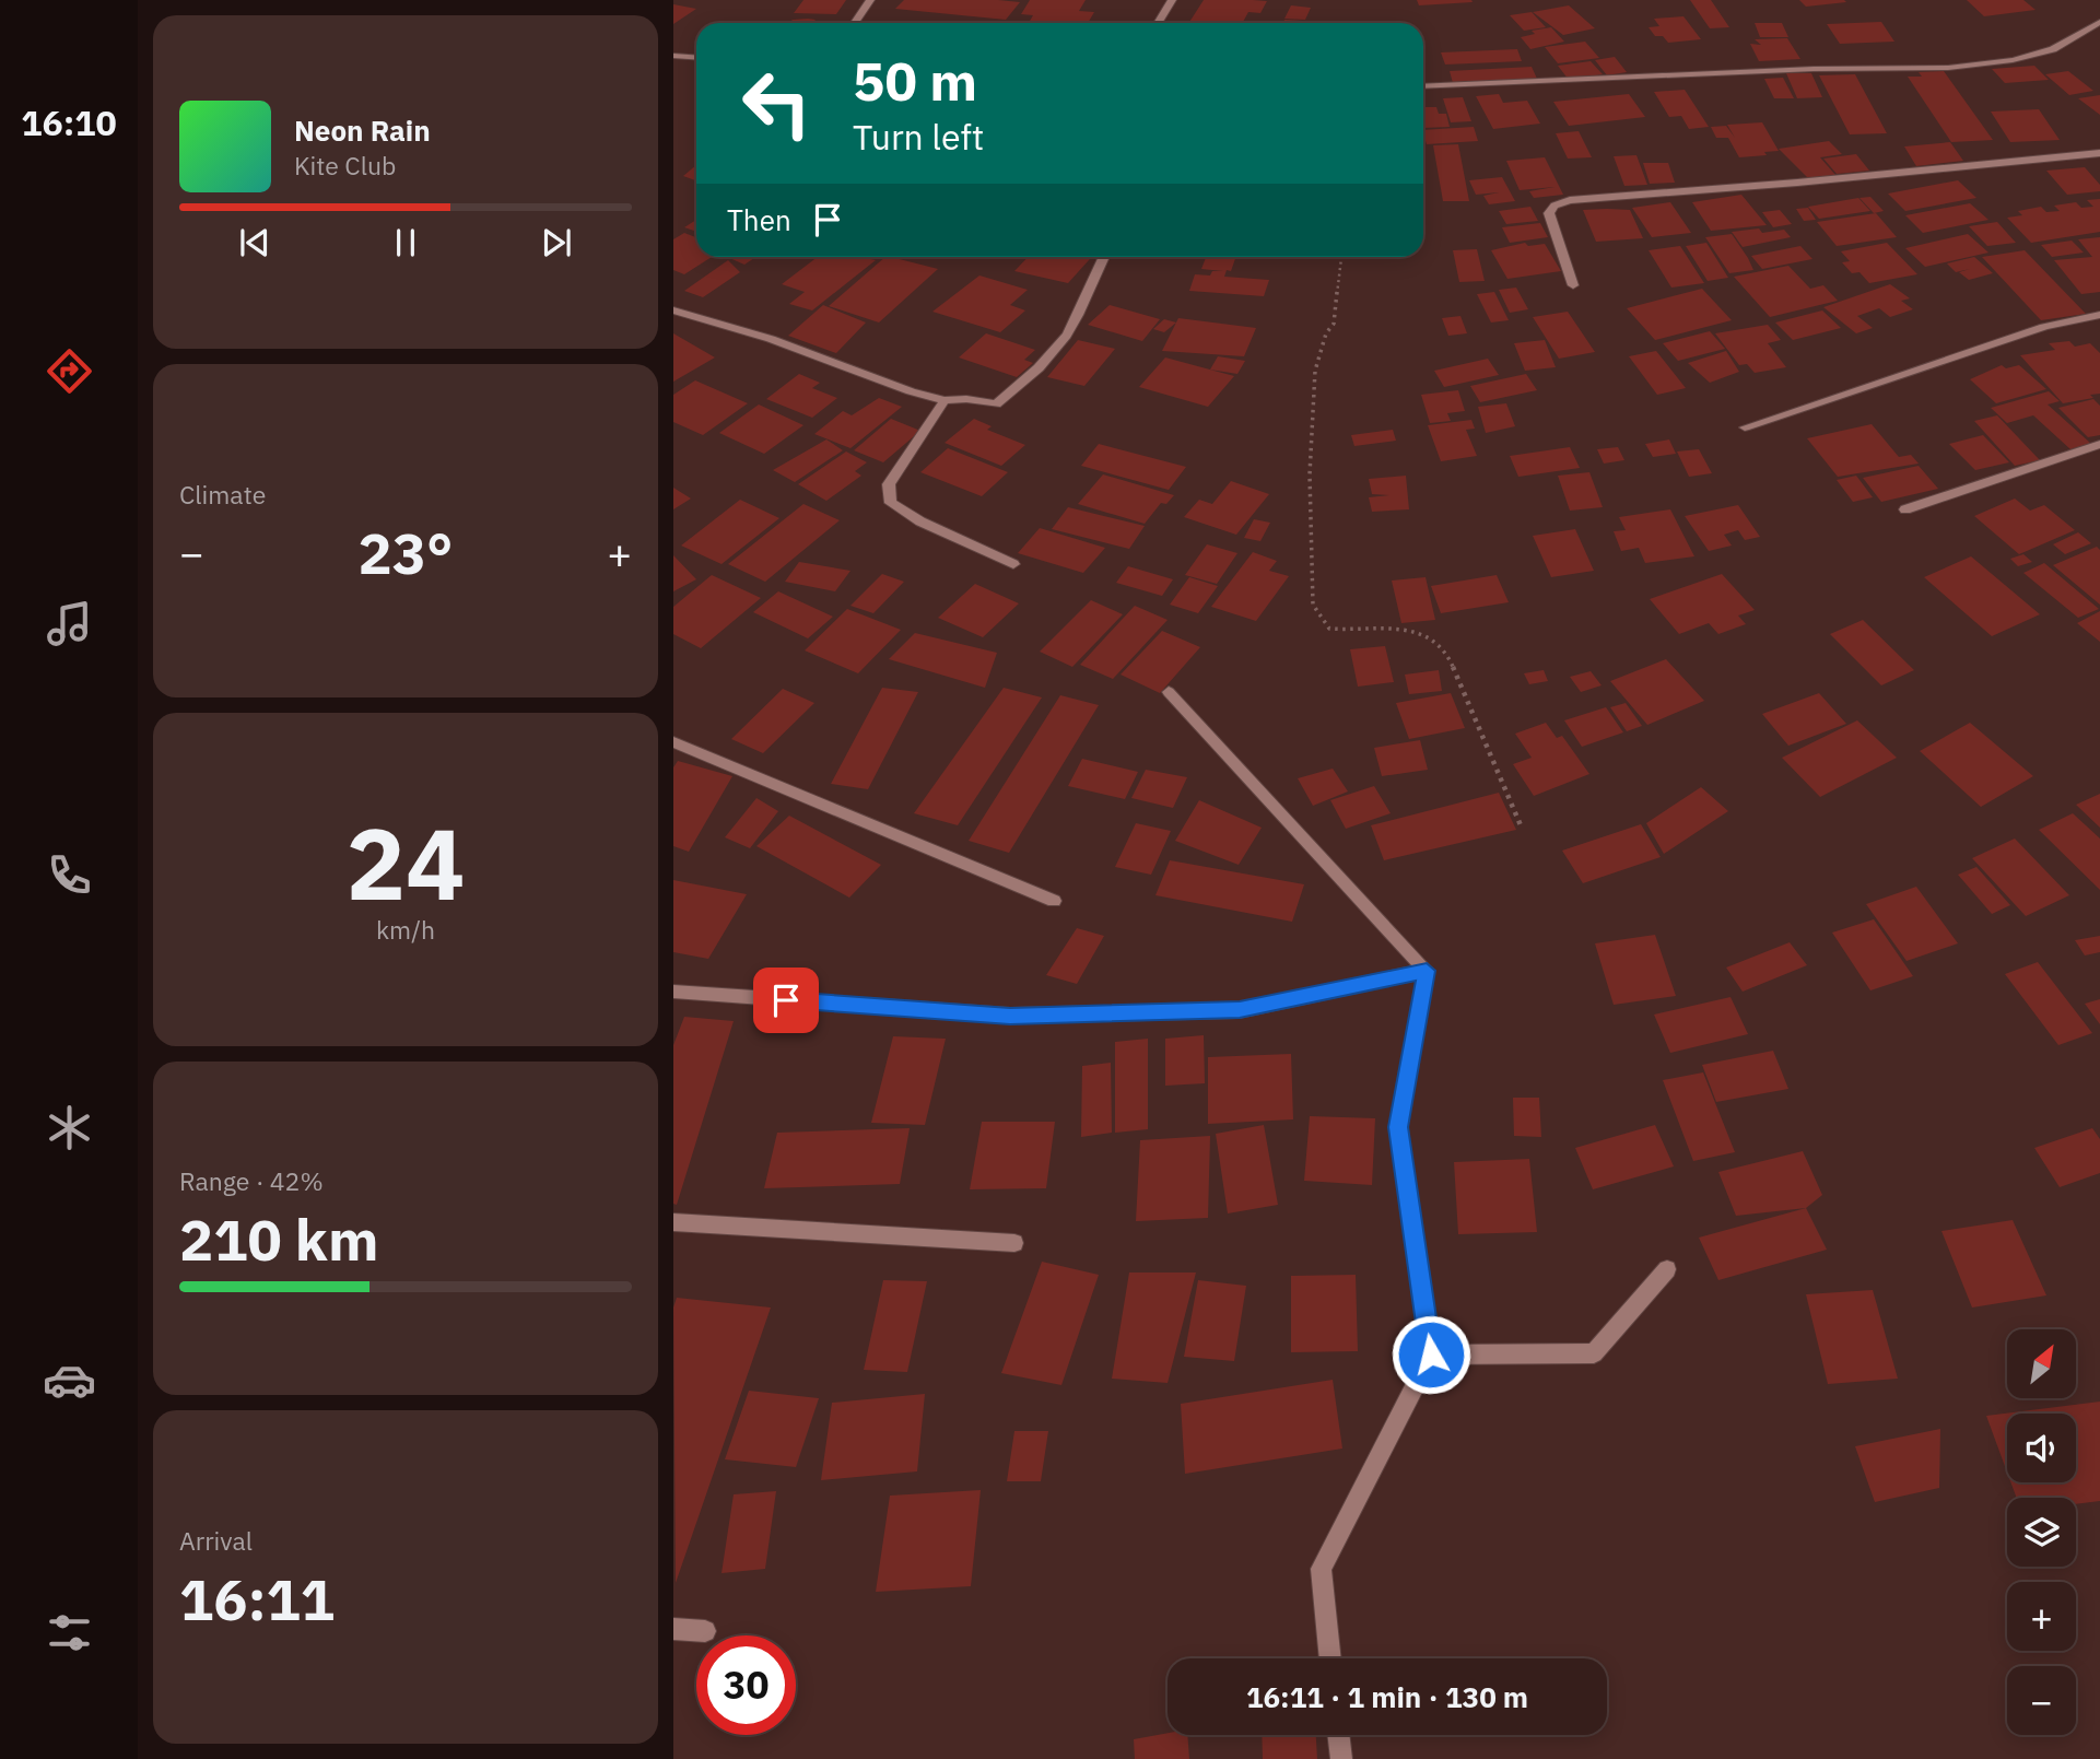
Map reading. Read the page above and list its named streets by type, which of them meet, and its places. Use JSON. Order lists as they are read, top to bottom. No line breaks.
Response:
{"north":"top right","page":{"tabs":"16:10","turn":["50 m","Turn left"],"song":["Neon Rain","Kite Club"],"then":"Then","tile":["Climate",["24","km/h"],["Range · 42%","210 km"],["Arrival","16:11"]],"heat":["−","23°","+"],"map_buttons":["+","−"],"limit":"30","trip":"16:11 · 1 min · 130 m"}}
